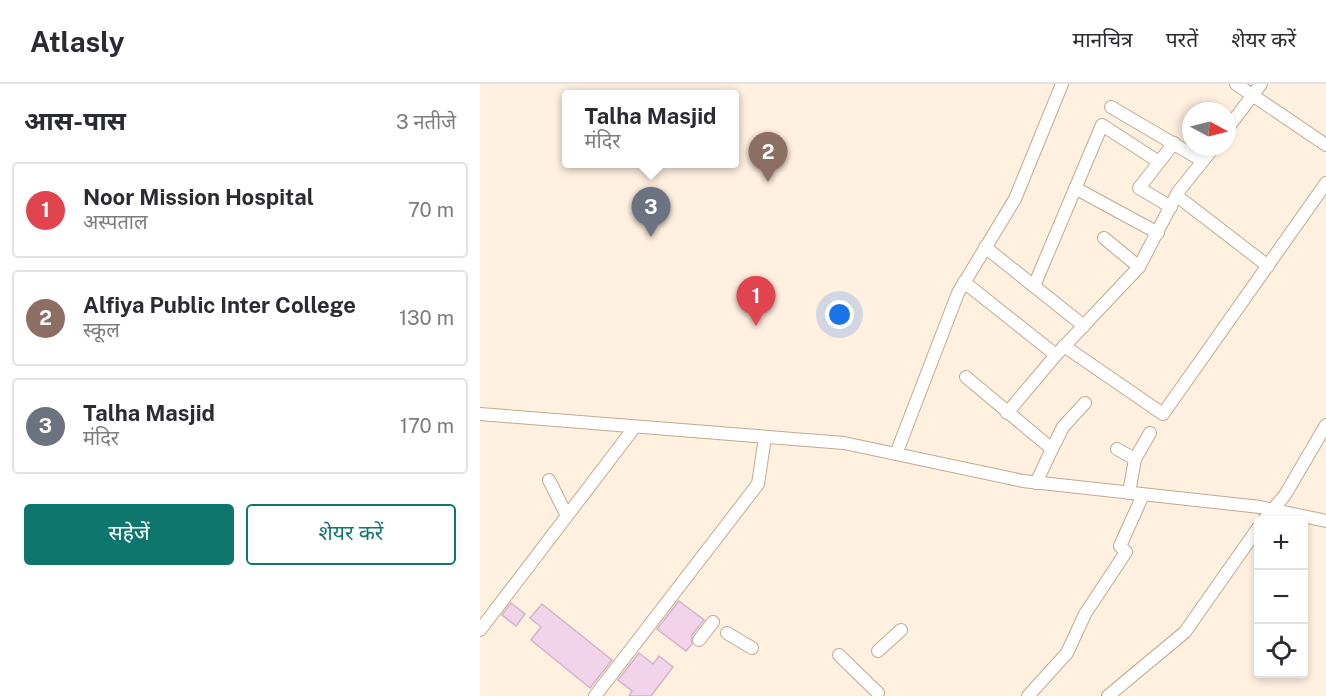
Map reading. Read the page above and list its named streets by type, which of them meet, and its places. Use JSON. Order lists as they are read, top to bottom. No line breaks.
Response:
{"north":"right","page":{"header":"Atlasly","nav":["मानचित्र","परतें","शेयर करें"],"heading":["आस-पास","3 नतीजे"],"popup":["Talha Masjid","मंदिर"],"pins":["2","3","1"],"list":[{"mark":"1","name":"Noor Mission Hospital","note":"अस्पताल","value":"70 m"},{"mark":"2","name":"Alfiya Public Inter College","note":"स्कूल","value":"130 m"},{"mark":"3","name":"Talha Masjid","note":"मंदिर","value":"170 m"}],"buttons":["सहेजें","शेयर करें"],"map_buttons":["+","−"]}}
